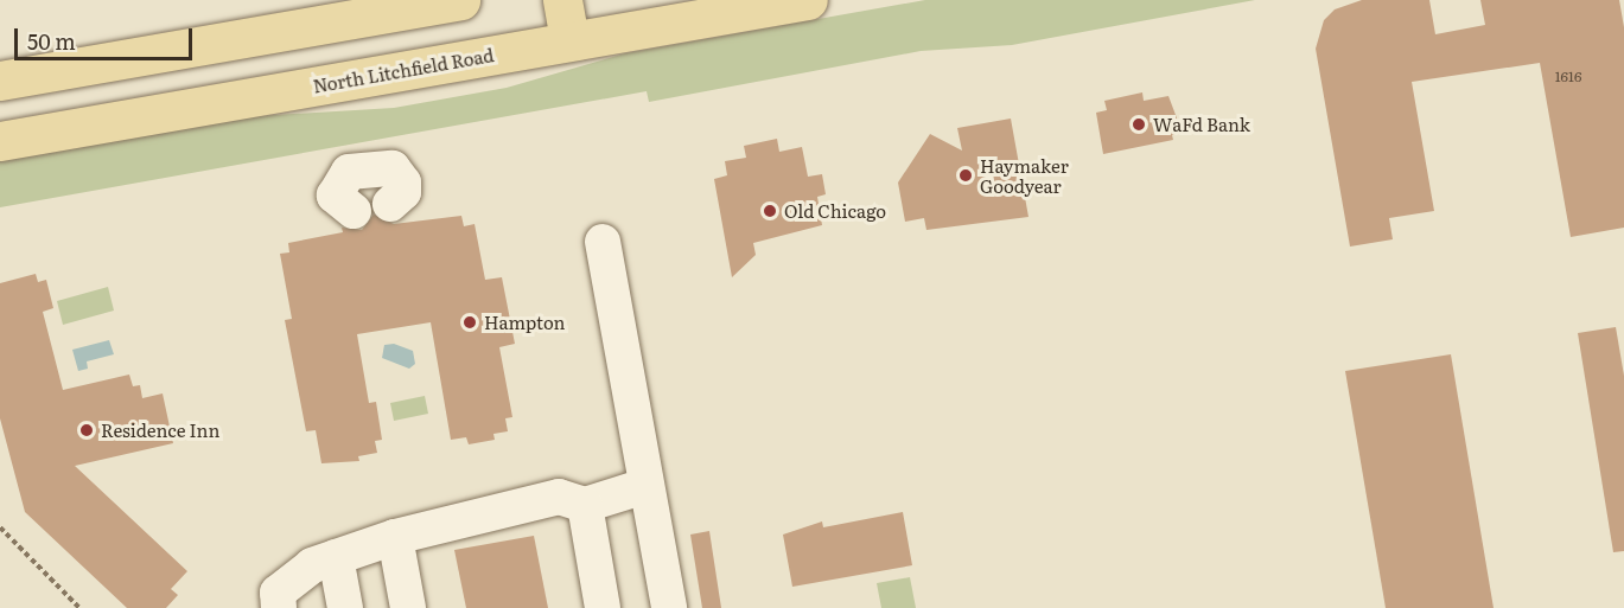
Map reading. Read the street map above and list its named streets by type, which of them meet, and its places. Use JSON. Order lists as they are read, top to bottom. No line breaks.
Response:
{"streets":{"main road":["North Litchfield Road"]},"places":["WaFd Bank","Haymaker Goodyear","Old Chicago","Hampton","Residence Inn"],"house_numbers":["1616"],"scale_bar":"50 m"}
